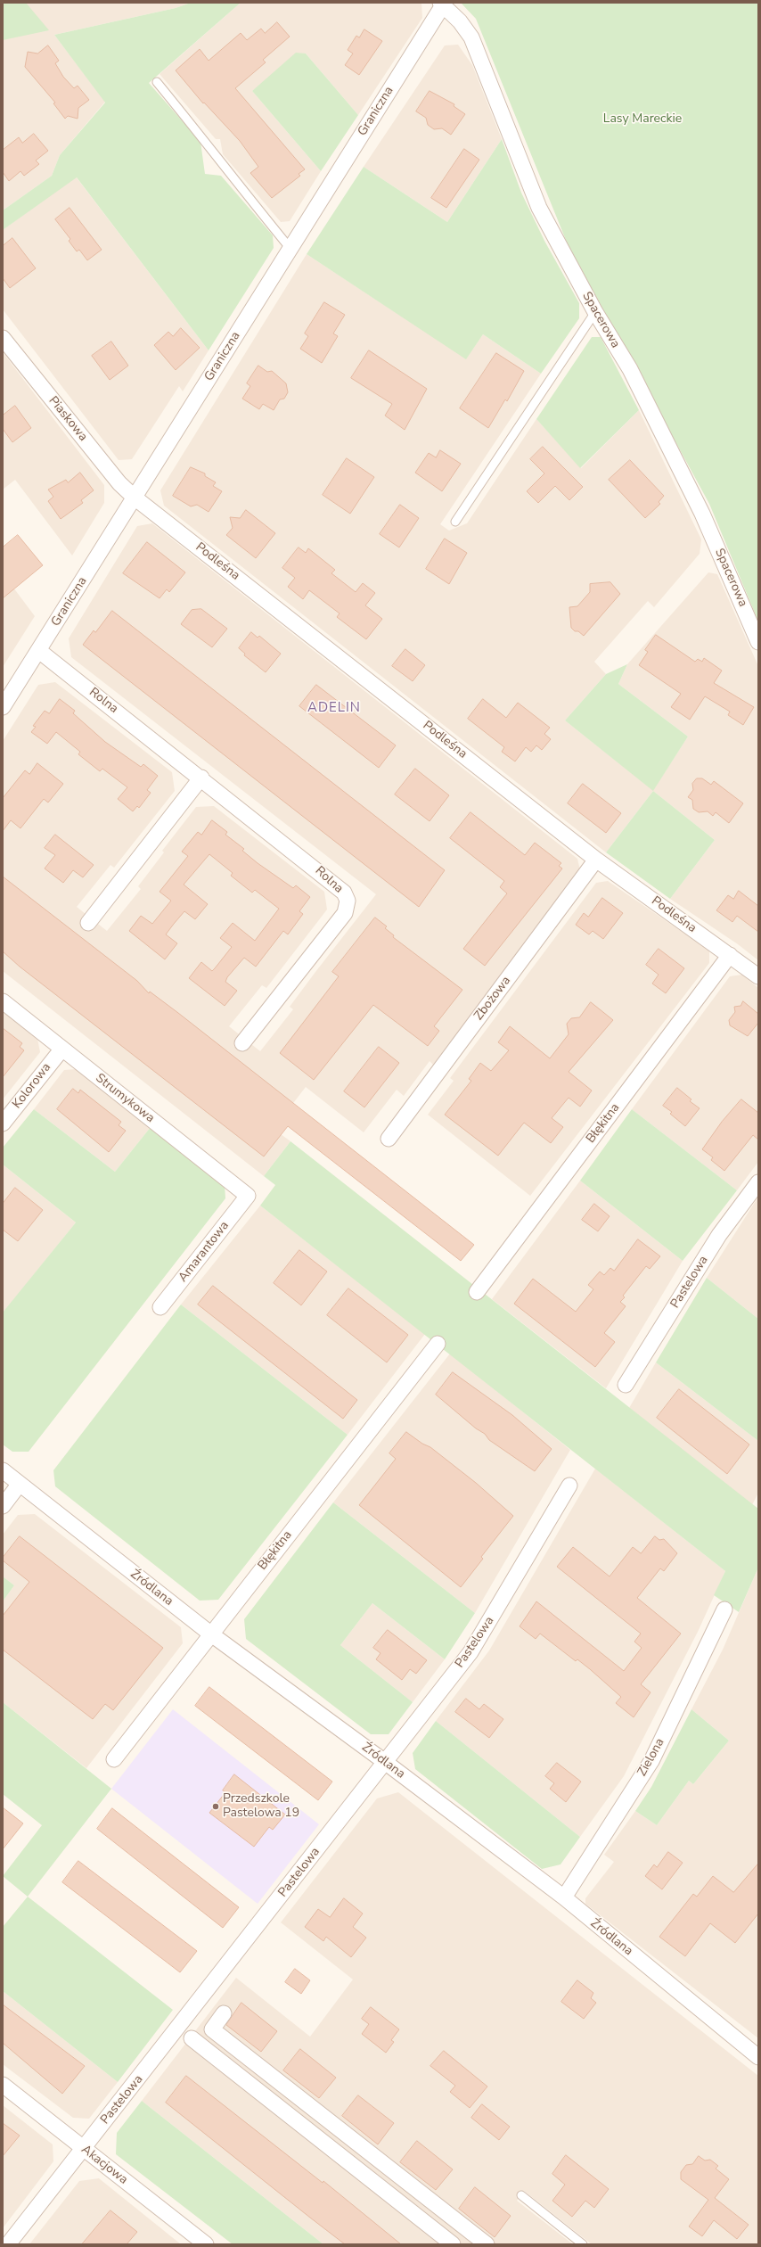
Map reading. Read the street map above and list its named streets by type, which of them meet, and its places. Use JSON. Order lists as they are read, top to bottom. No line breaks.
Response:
{"streets":{"street":["Graniczna","Spacerowa","Piaskowa","Podleśna","Rolna","Zbożowa","Kolorowa","Strumykowa","Błękitna","Amarantowa","Pastelowa","Źródlana","Zielona","Akacjowa"]},"crossings":[["Graniczna","Spacerowa"],["Graniczna","Piaskowa"],["Graniczna","Podleśna"],["Graniczna","Rolna"],["Piaskowa","Podleśna"],["Podleśna","Zbożowa"],["Podleśna","Błękitna"],["Kolorowa","Strumykowa"],["Strumykowa","Amarantowa"],["Błękitna","Źródlana"],["Pastelowa","Źródlana"],["Pastelowa","Akacjowa"],["Źródlana","Zielona"]],"districts":["ADELIN"],"parks":["Lasy Mareckie"],"places":["Przedszkole Pastelowa 19"]}
